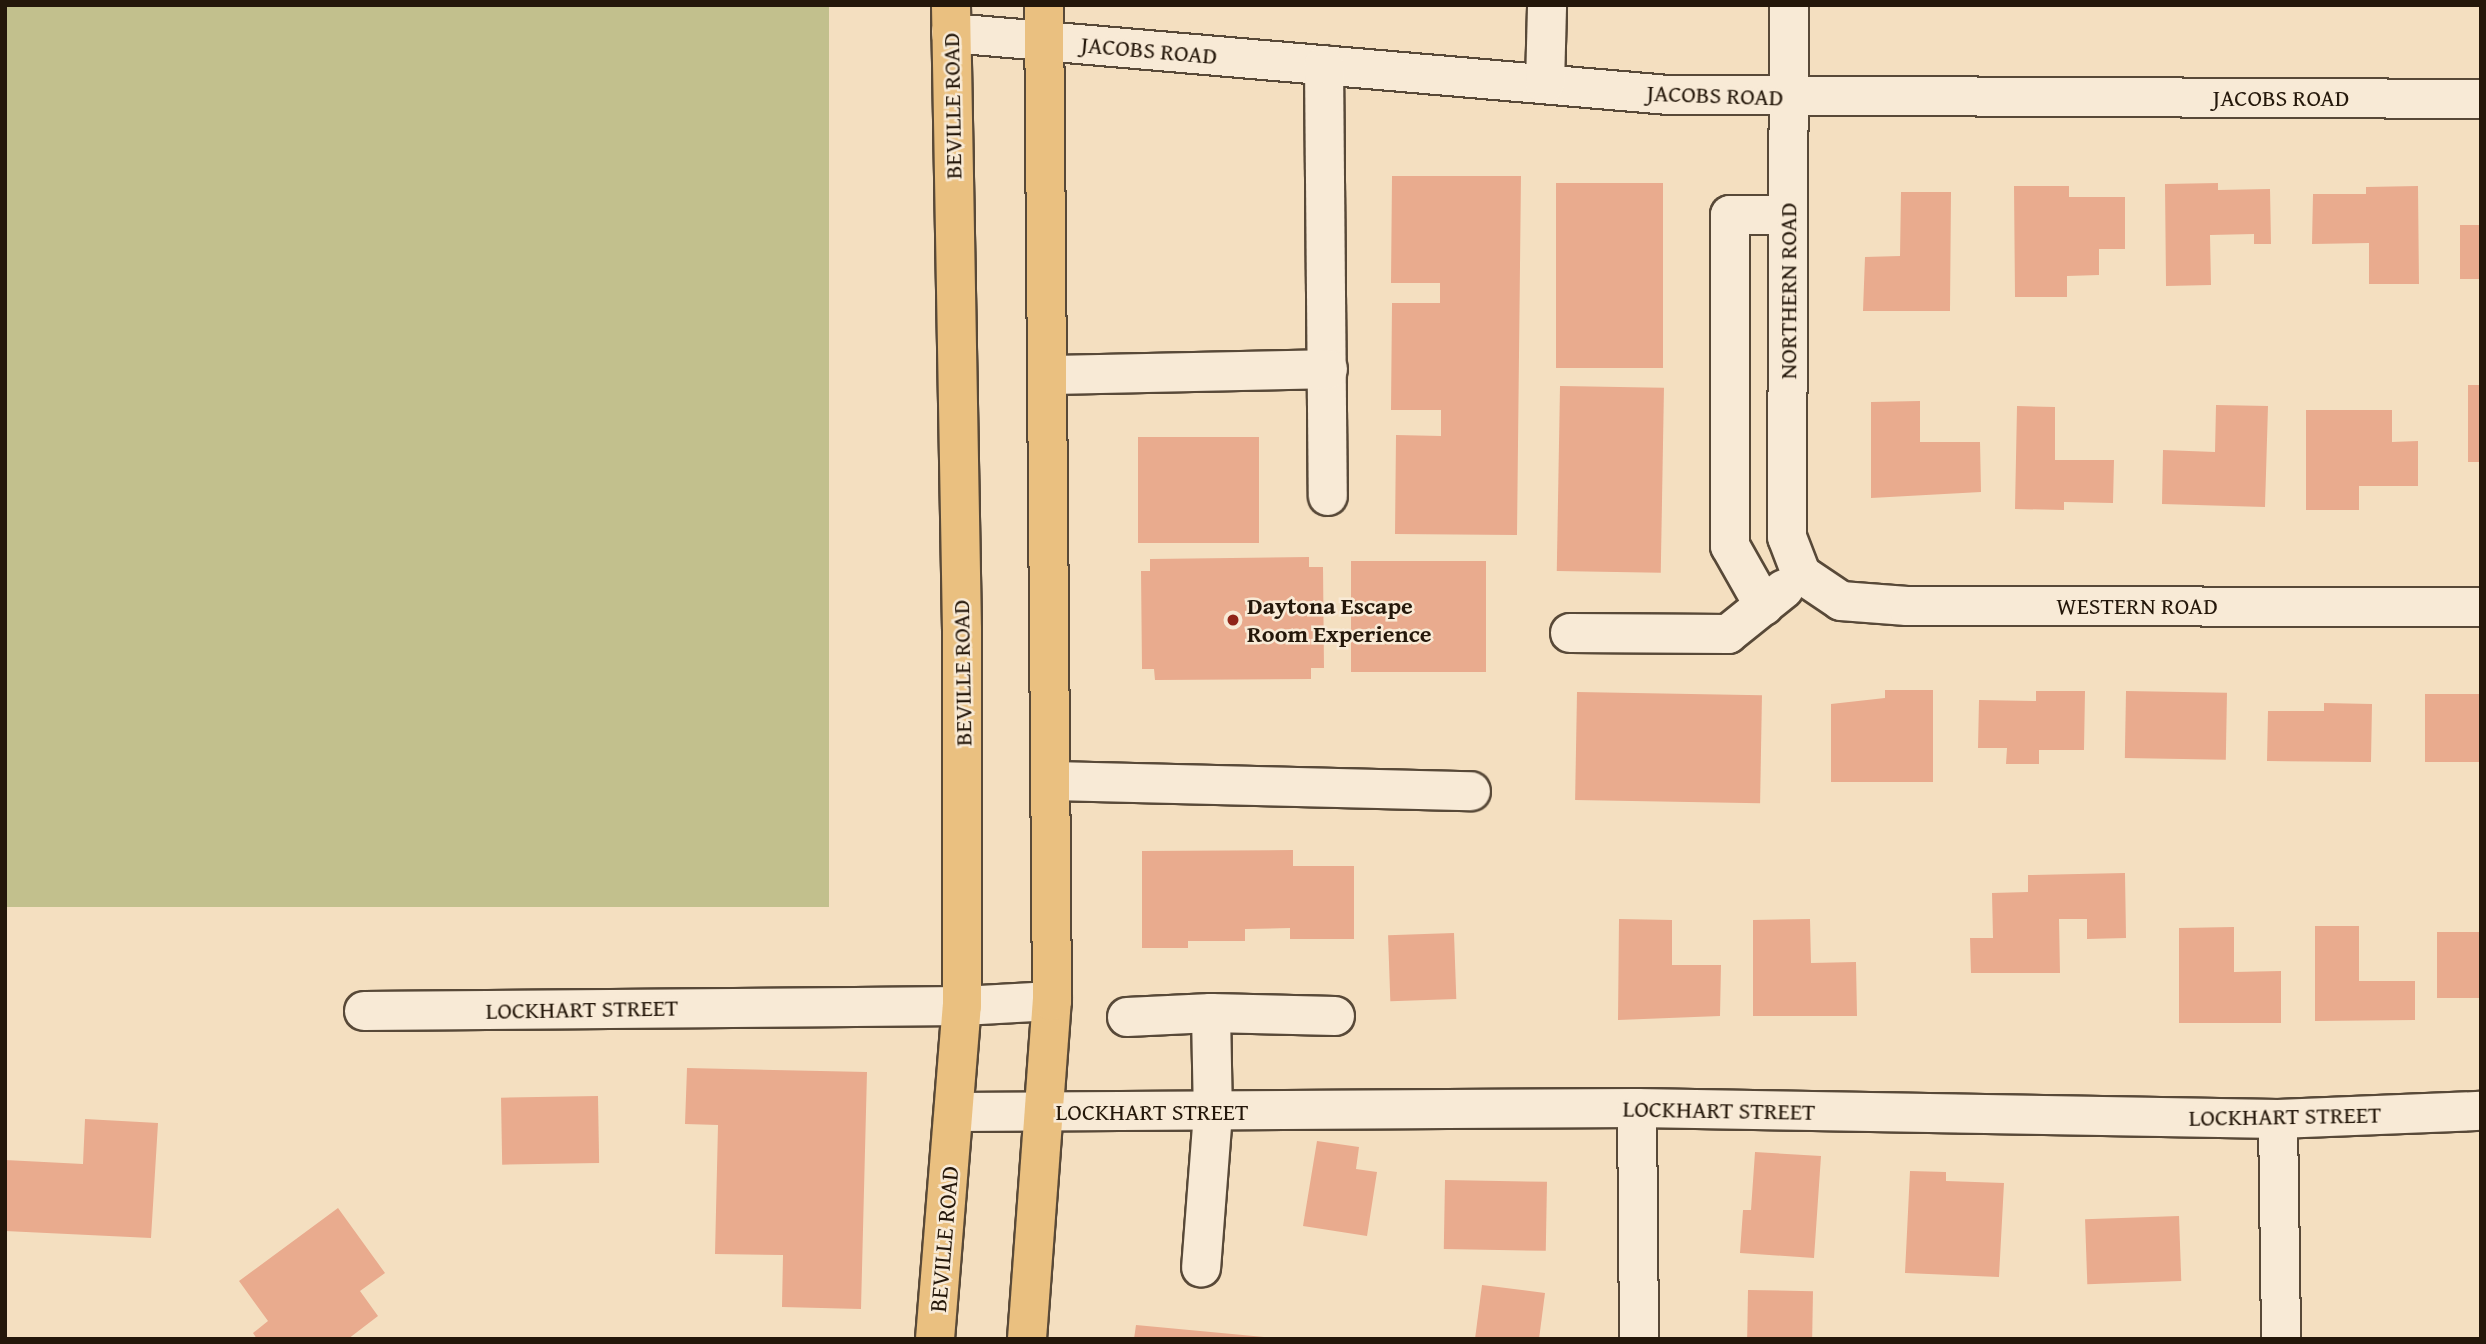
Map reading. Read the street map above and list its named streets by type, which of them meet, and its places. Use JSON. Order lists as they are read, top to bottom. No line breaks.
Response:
{"streets":{"main road":["BEVILLE ROAD"],"street":["JACOBS ROAD","NORTHERN ROAD","WESTERN ROAD","LOCKHART STREET"]},"crossings":[["JACOBS ROAD","BEVILLE ROAD"],["JACOBS ROAD","NORTHERN ROAD"],["BEVILLE ROAD","LOCKHART STREET"],["NORTHERN ROAD","WESTERN ROAD"]],"places":["Daytona Escape Room Experience"]}
